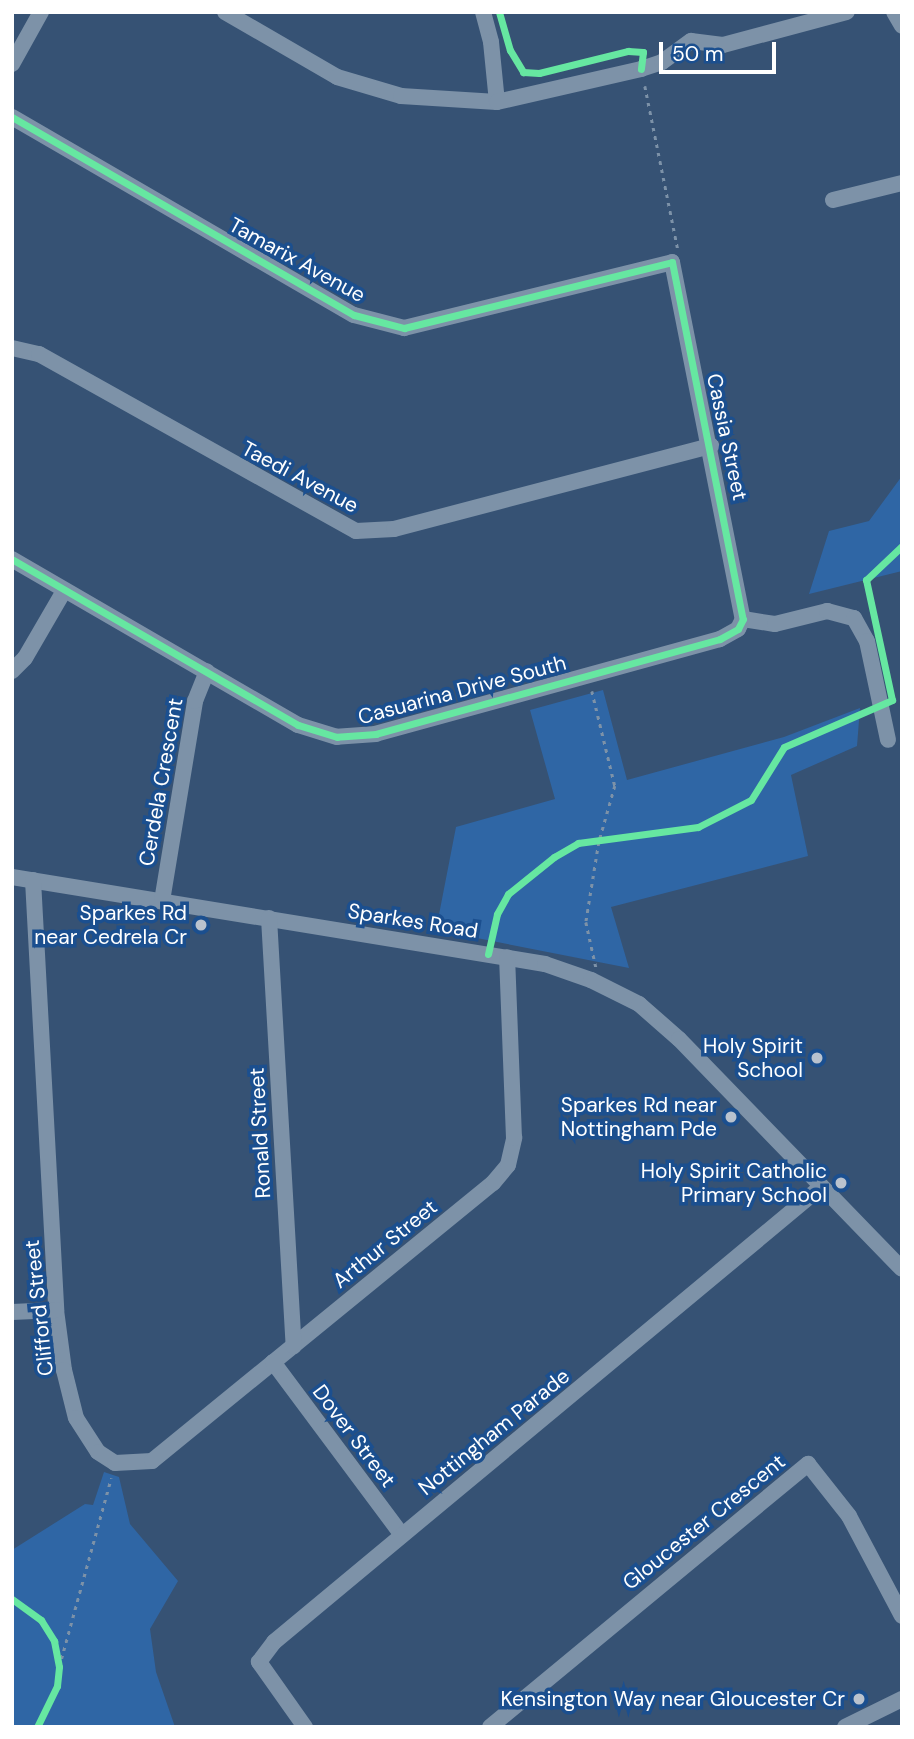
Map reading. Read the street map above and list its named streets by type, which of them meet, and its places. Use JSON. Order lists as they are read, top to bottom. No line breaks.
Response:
{"streets":{"street":["Tamarix Avenue","Cassia Street","Taedi Avenue","Casuarina Drive South","Cerdela Crescent","Sparkes Road","Ronald Street","Arthur Street","Clifford Street","Nottingham Parade","Dover Street","Gloucester Crescent"]},"crossings":[["Tamarix Avenue","Cassia Street"],["Cassia Street","Taedi Avenue"],["Cassia Street","Casuarina Drive South"],["Casuarina Drive South","Cerdela Crescent"],["Cerdela Crescent","Sparkes Road"],["Sparkes Road","Ronald Street"],["Sparkes Road","Arthur Street"],["Sparkes Road","Clifford Street"],["Sparkes Road","Nottingham Parade"],["Ronald Street","Arthur Street"],["Arthur Street","Clifford Street"],["Arthur Street","Dover Street"],["Nottingham Parade","Dover Street"]],"places":["Sparkes Rd near Cedrela Cr","Holy Spirit School","Sparkes Rd near Nottingham Pde","Holy Spirit Catholic Primary School","Kensington Way near Gloucester Cr"],"scale_bar":"50 m"}
